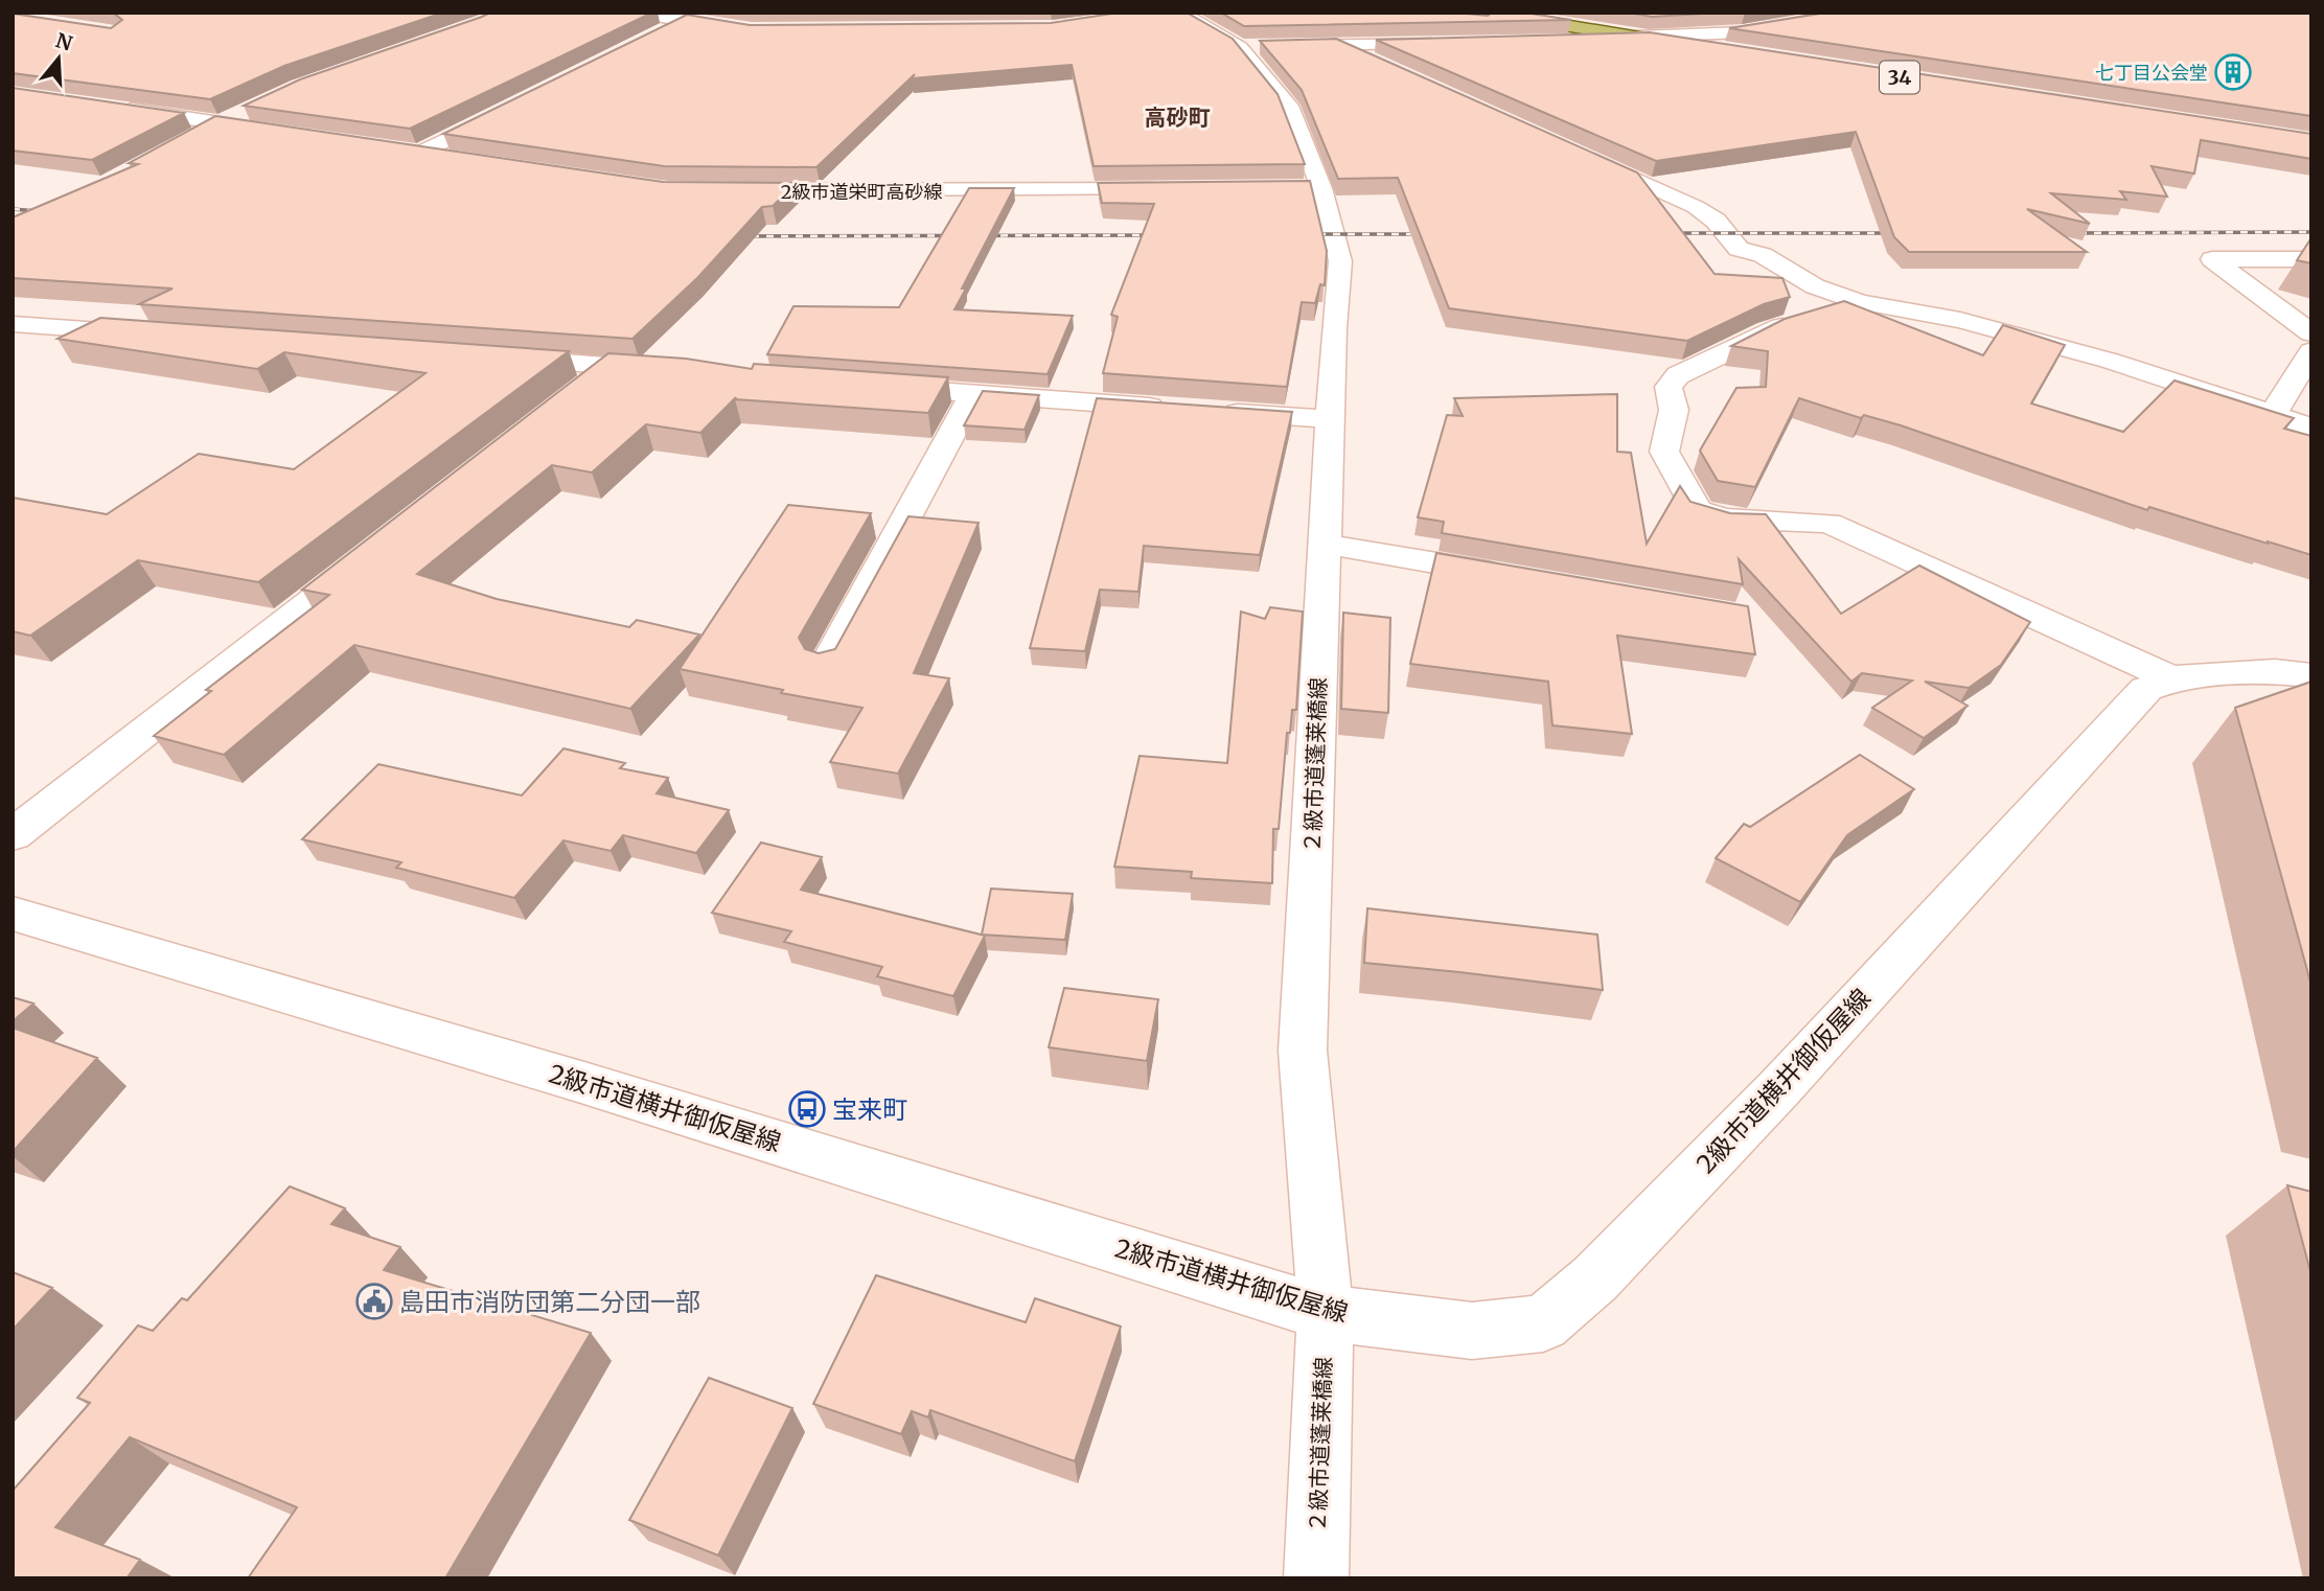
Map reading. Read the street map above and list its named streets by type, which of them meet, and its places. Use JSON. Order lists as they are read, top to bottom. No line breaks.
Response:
{"streets":{"street":["2級市道栄町高砂線","２級市道蓬莱橋線","2級市道横井御仮屋線"]},"crossings":[["２級市道蓬莱橋線","2級市道横井御仮屋線"]],"districts":["高砂町"],"places":{"building":["七丁目公会堂"],"bus stop":["宝来町"],"public building":["島田市消防団第二分団一部"]},"north":"top"}
